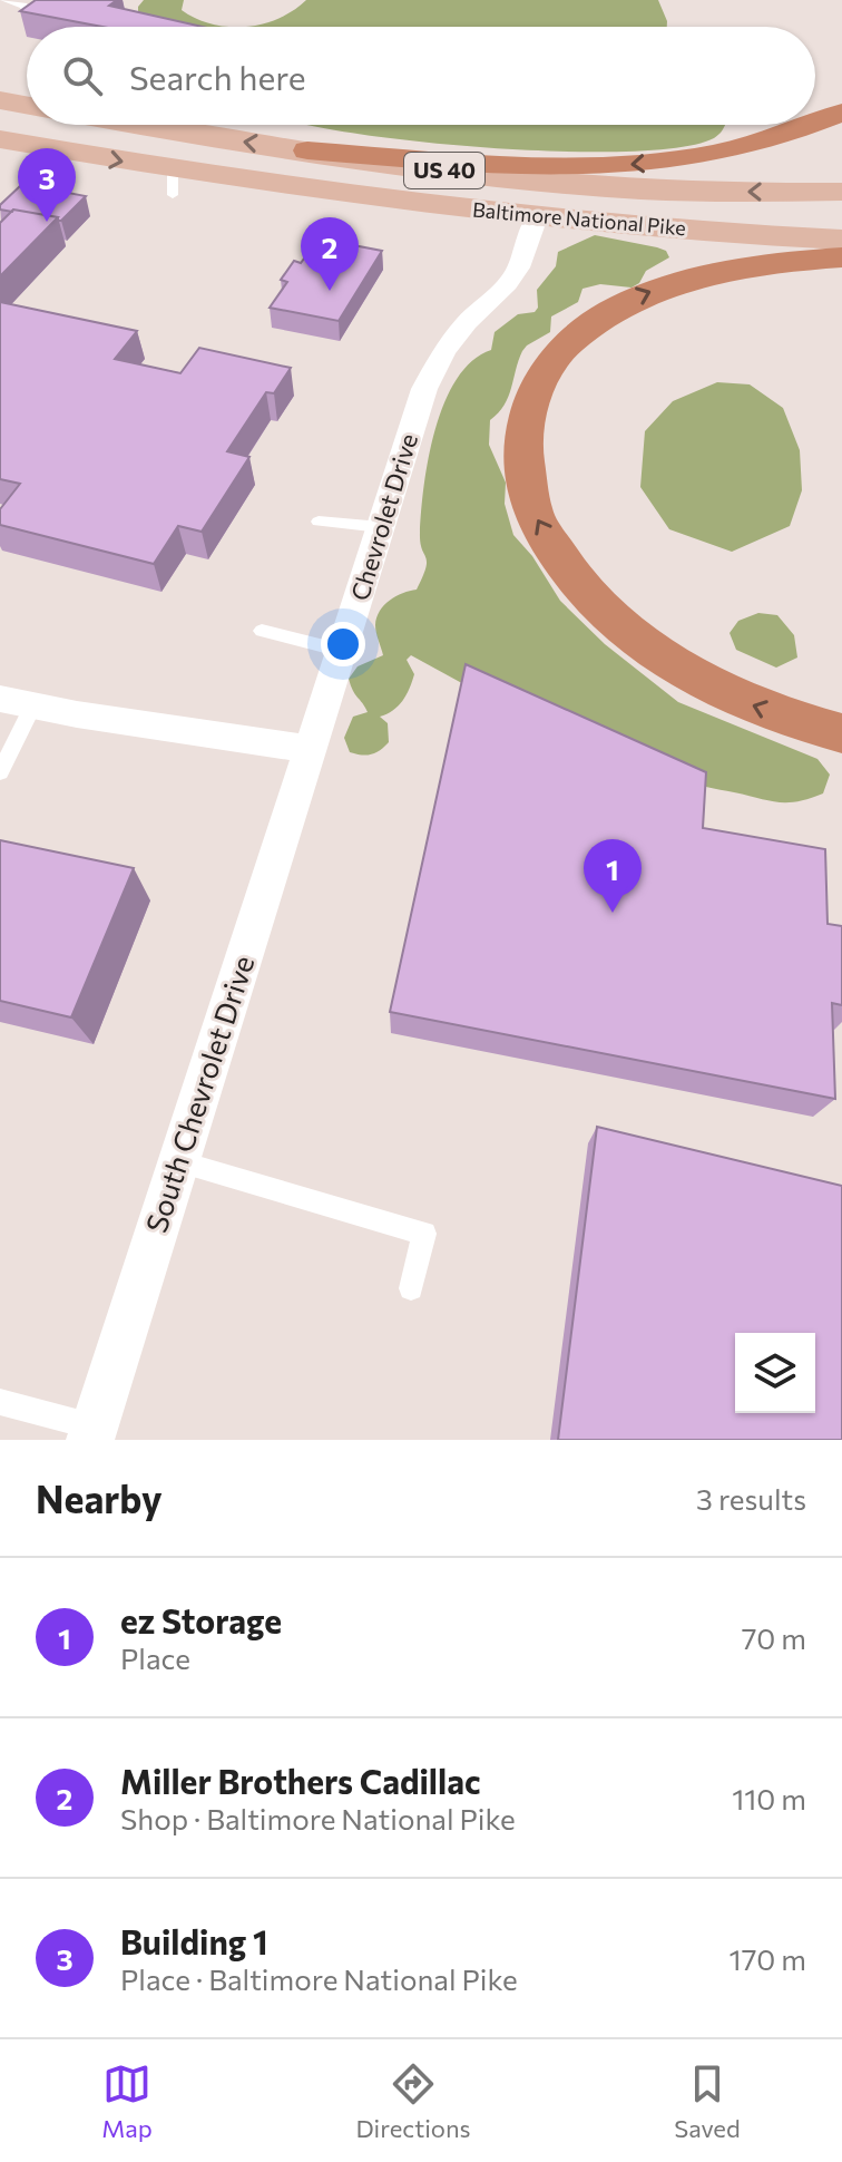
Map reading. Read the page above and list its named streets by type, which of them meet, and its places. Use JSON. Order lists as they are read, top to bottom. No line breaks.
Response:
{"streets":{"main road":["US 40","Baltimore National Pike"],"street":["Chevrolet Drive","South Chevrolet Drive"]},"crossings":[["Baltimore National Pike","Chevrolet Drive"],["Chevrolet Drive","South Chevrolet Drive"]],"page":{"search":"Search here","pins":["3","2","1"],"heading":["Nearby","3 results"],"list":[{"mark":"1","name":"ez Storage","note":"Place","value":"70 m"},{"mark":"2","name":"Miller Brothers Cadillac","note":"Shop · Baltimore National Pike","value":"110 m"},{"mark":"3","name":"Building 1","note":"Place · Baltimore National Pike","value":"170 m"}],"nav":["Map","Directions","Saved"]}}
